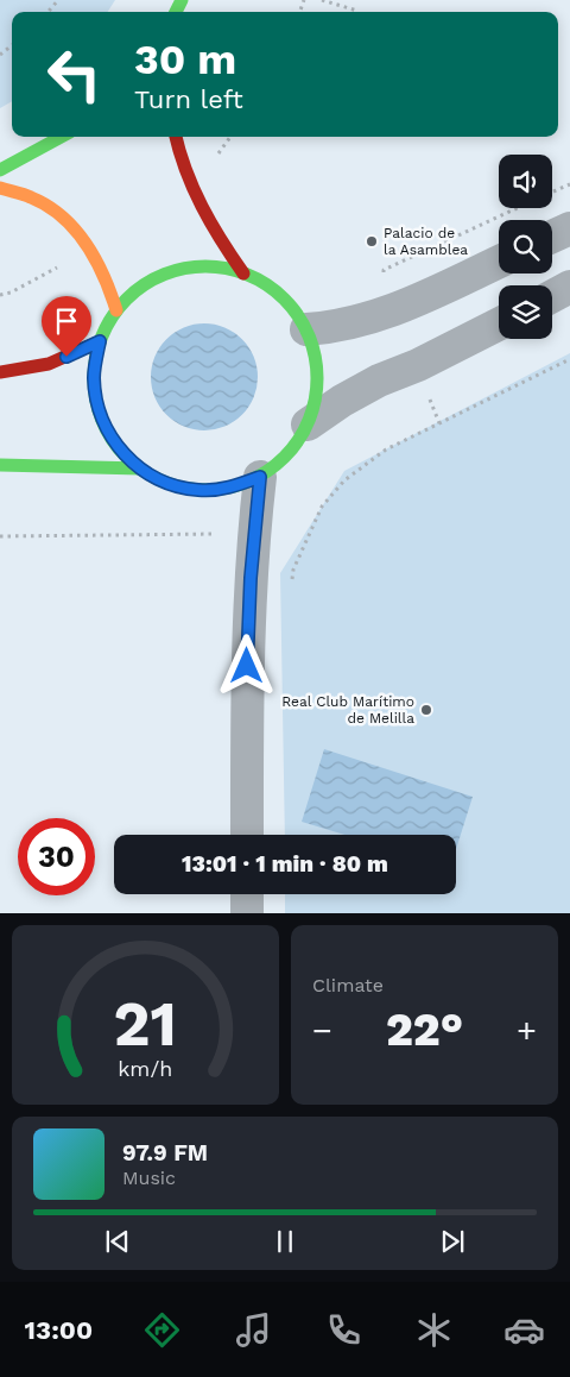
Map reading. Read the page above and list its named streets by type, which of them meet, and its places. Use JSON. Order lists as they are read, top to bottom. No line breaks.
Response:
{"places":["Palacio de la Asamblea","Real Club Marítimo de Melilla"],"page":{"turn":["30 m","Turn left"],"limit":"30","trip":"13:01 · 1 min · 80 m","tile":"Climate","heat":["−","22°","+"],"song":["97.9 FM","Music"],"tabs":"13:00","gauge":["21","km/h"]}}
